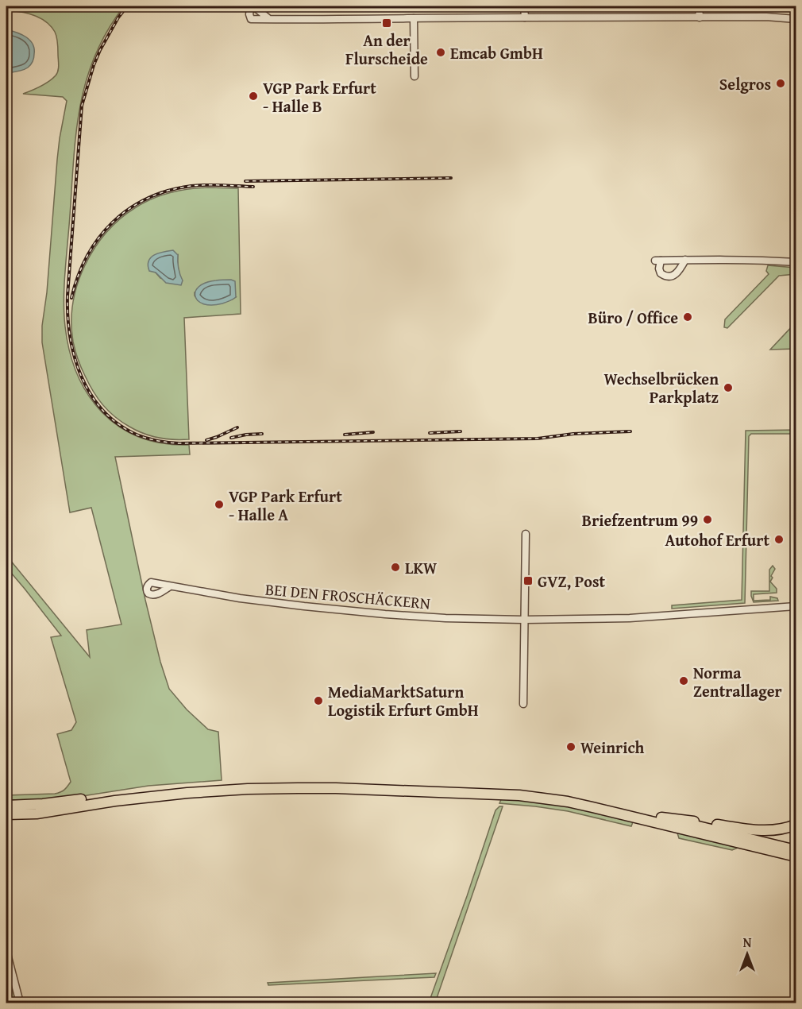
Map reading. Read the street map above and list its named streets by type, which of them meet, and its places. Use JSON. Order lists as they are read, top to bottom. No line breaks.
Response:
{"streets":{"street":["BEI DEN FROSCHÄCKERN"]},"places":{"transit":["An der Flurscheide","GVZ, Post"],"other":["Emcab GmbH","Selgros","VGP Park Erfurt - Halle B","Büro / Office","Wechselbrücken Parkplatz","VGP Park Erfurt - Halle A","Briefzentrum 99","Autohof Erfurt","LKW","Norma Zentrallager","MediaMarktSaturn Logistik Erfurt GmbH","Weinrich"]},"north":"top"}
